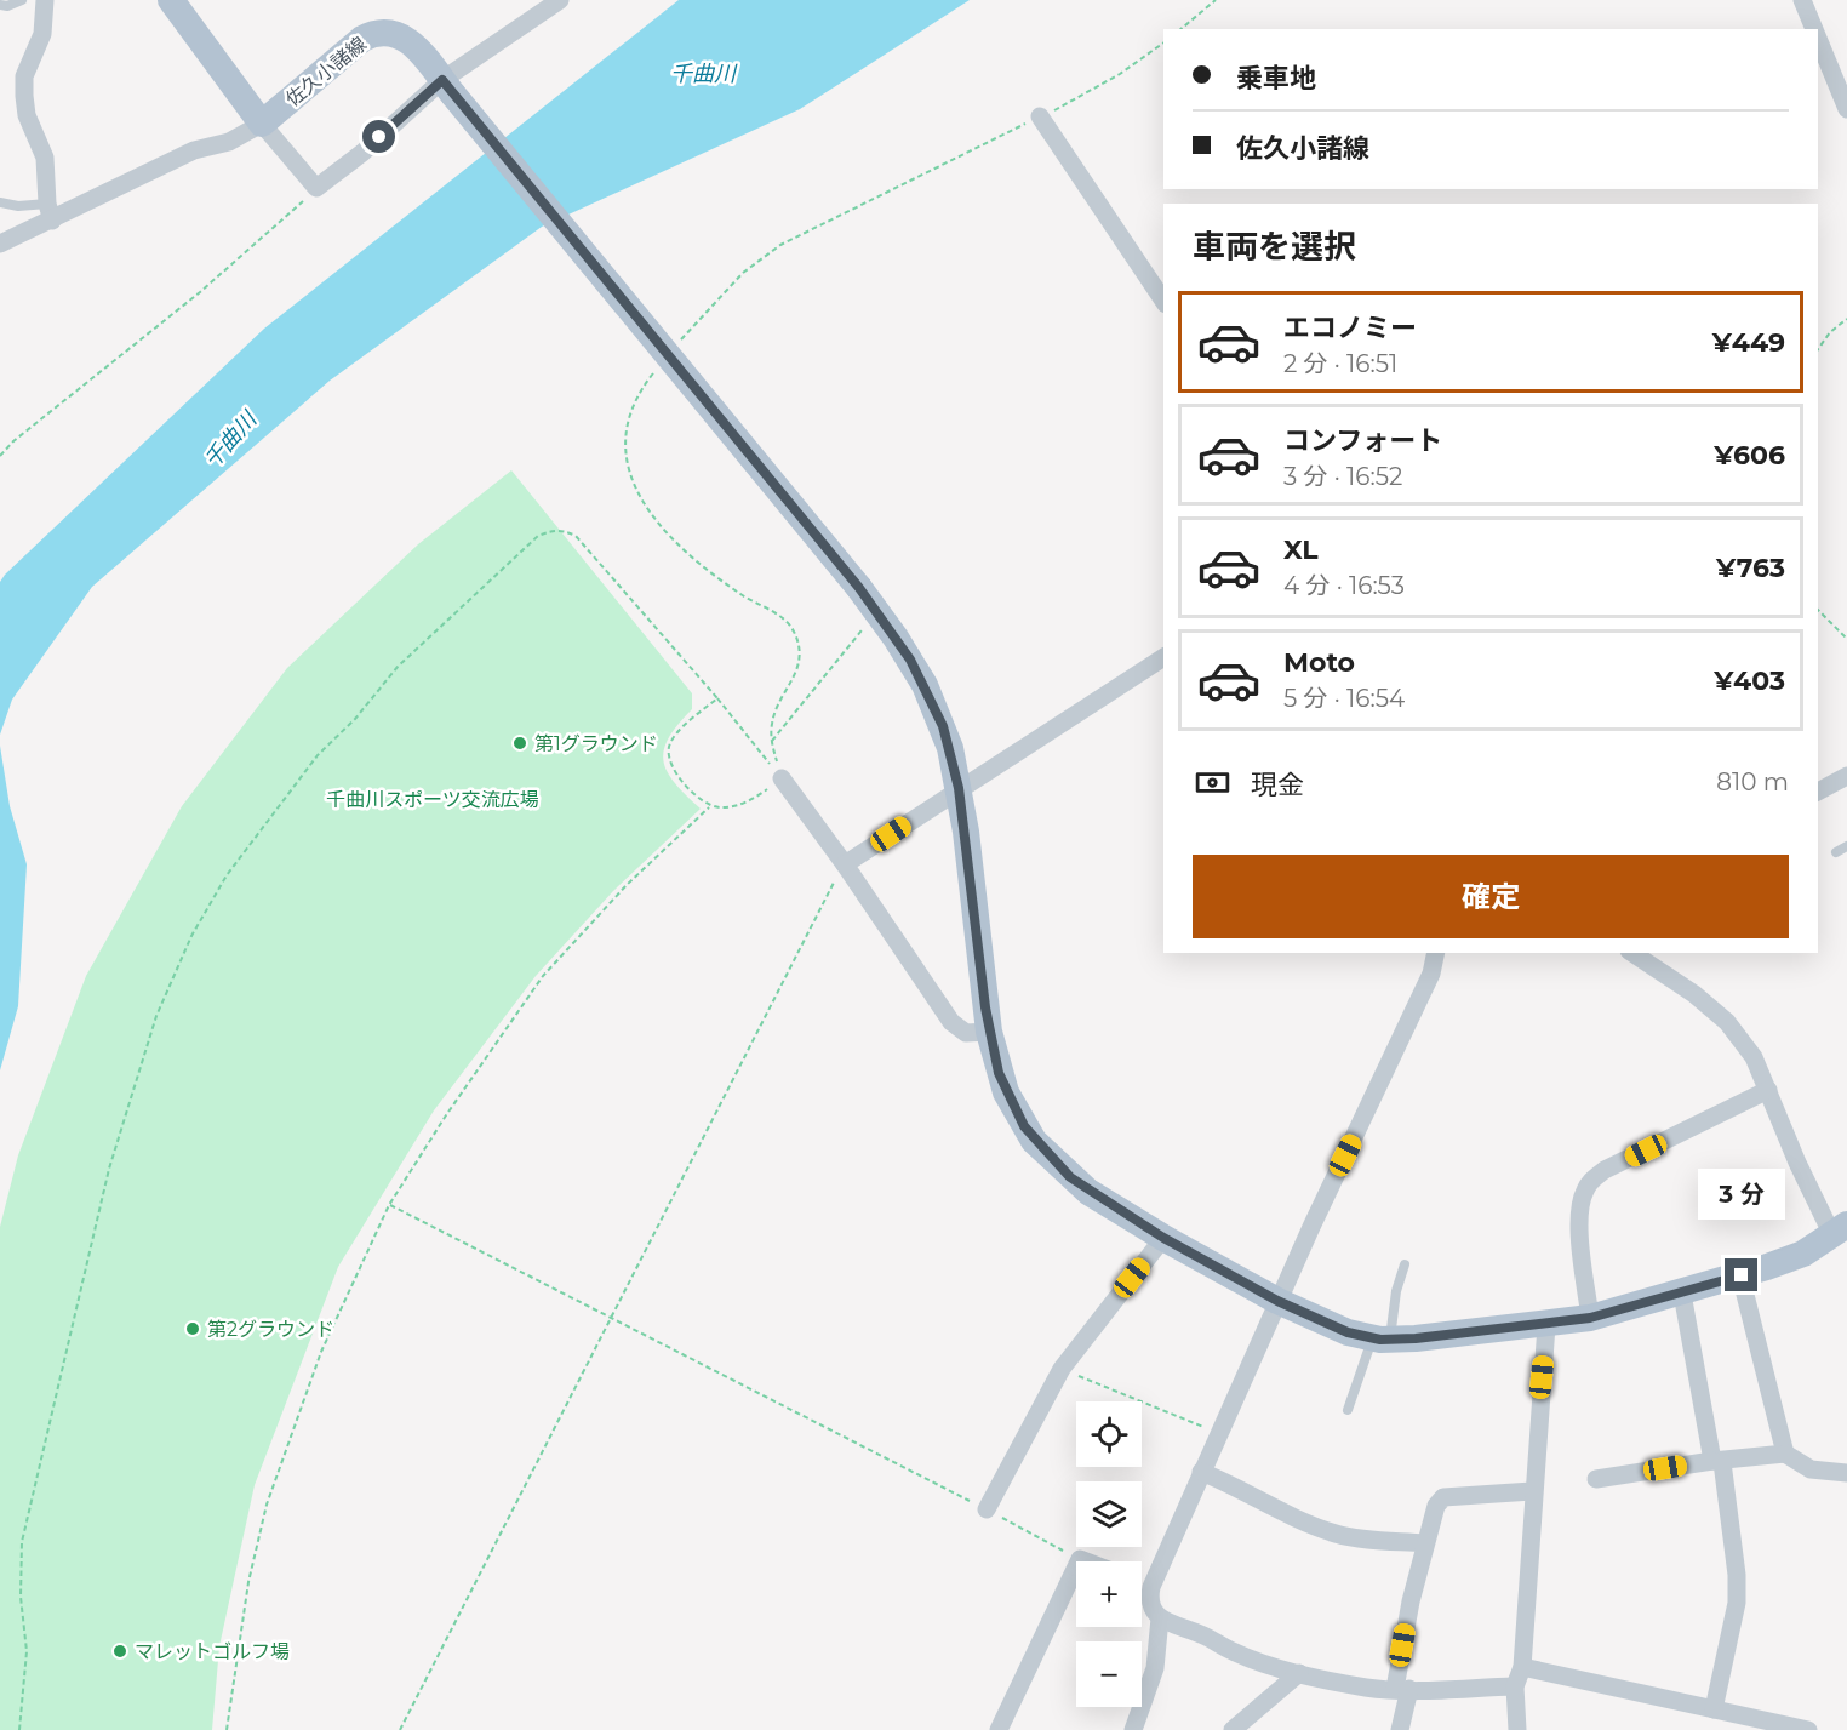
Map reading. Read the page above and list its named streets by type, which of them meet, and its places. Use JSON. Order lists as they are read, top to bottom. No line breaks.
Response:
{"streets":{"main road":["佐久小諸線"]},"water":["千曲川"],"parks":["千曲川スポーツ交流広場"],"places":["第1グラウンド","第2グラウンド","マレットゴルフ場"],"page":{"banner":["乗車地","佐久小諸線"],"heading":"車両を選択","list":[{"name":"エコノミー","note":"2 分 · 16:51","value":"¥449"},{"name":"コンフォート","note":"3 分 · 16:52","value":"¥606"},{"name":"XL","note":"4 分 · 16:53","value":"¥763"},{"name":"Moto","note":"5 分 · 16:54","value":"¥403"}],"pay":["現金","810 m"],"buttons":"確定","bubble":"3 分","map_buttons":["+","−"]}}
